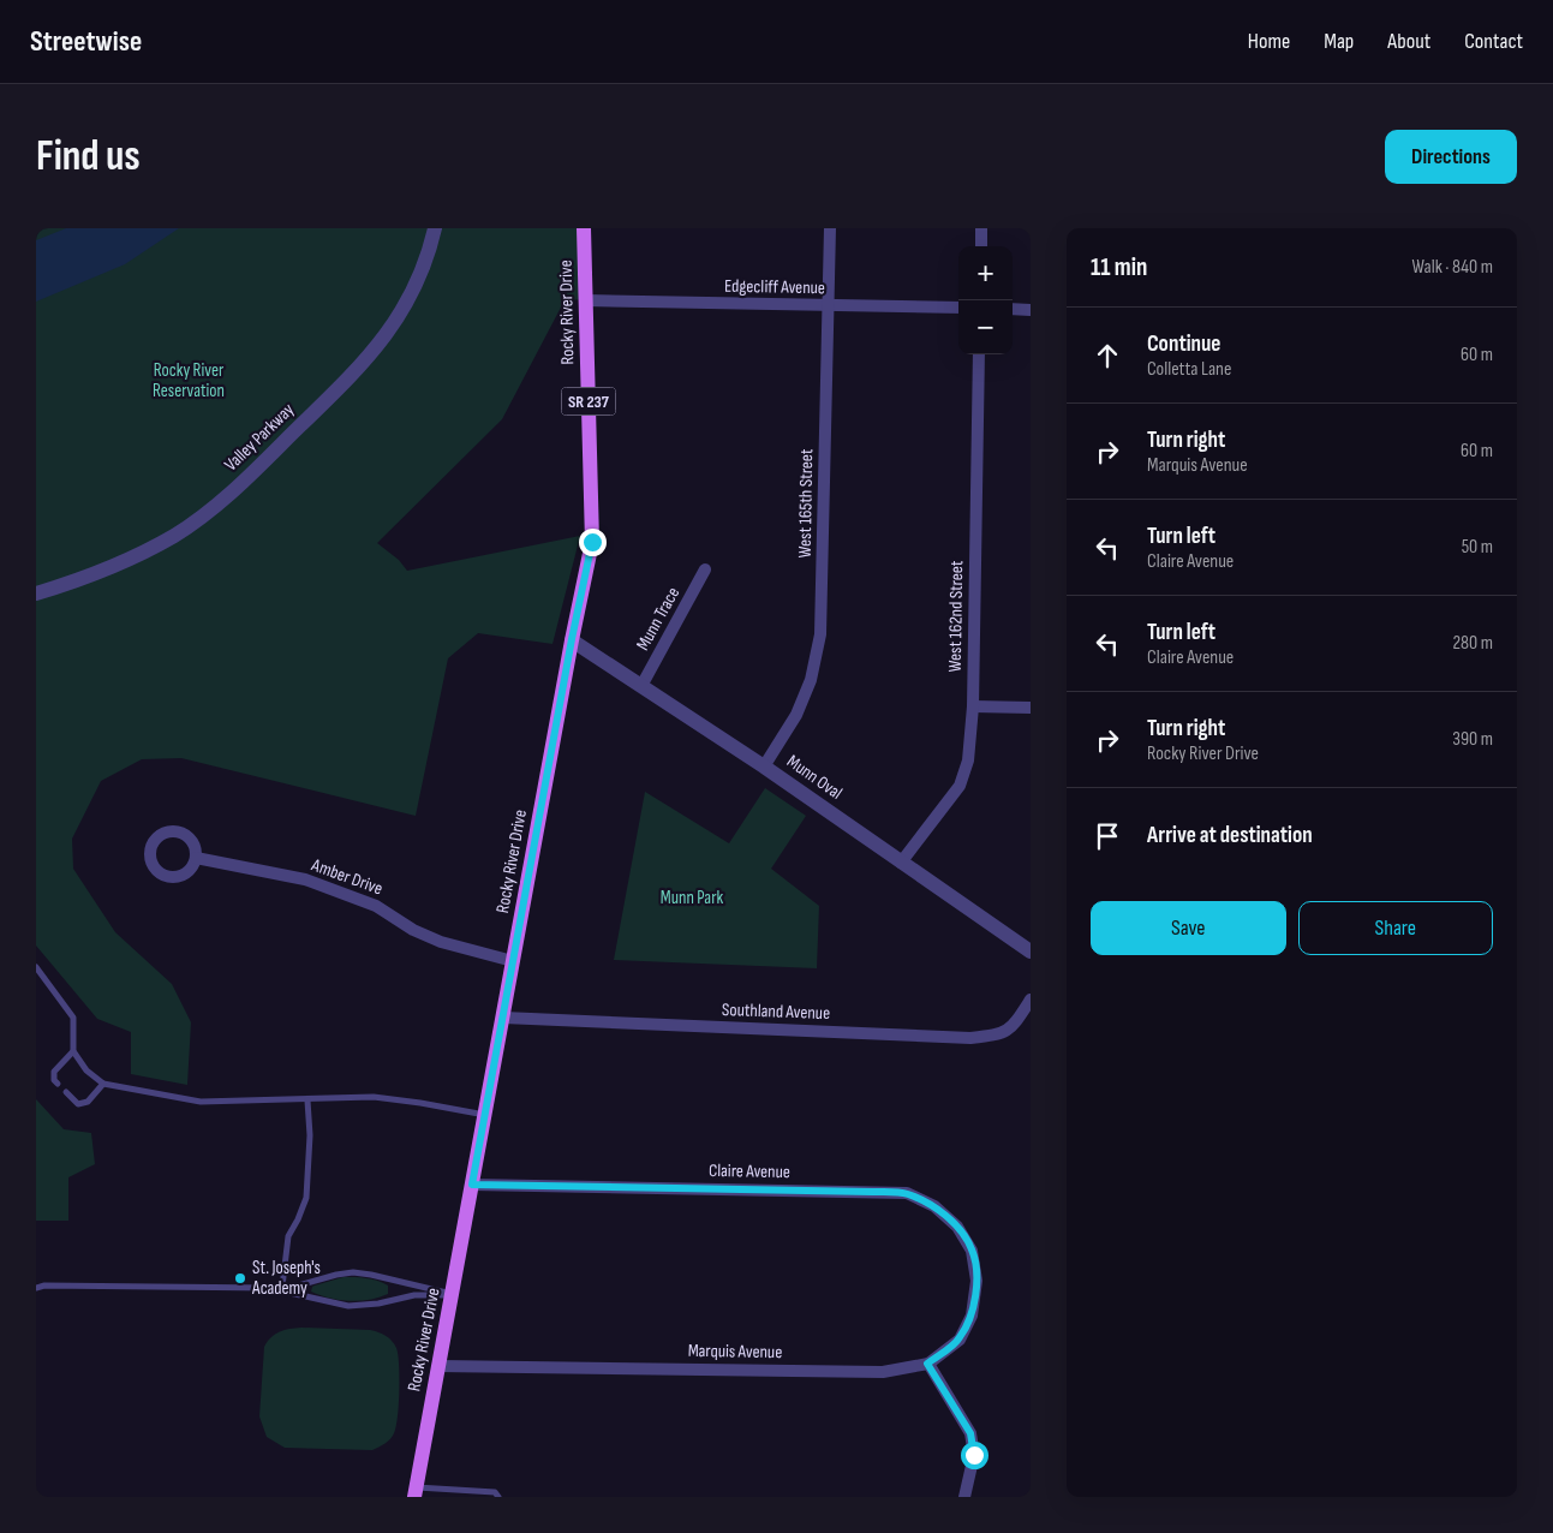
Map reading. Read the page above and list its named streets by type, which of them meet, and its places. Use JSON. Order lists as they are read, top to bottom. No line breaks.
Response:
{"streets":{"main road":["Rocky River Drive","SR 237"],"street":["Edgecliff Avenue","Valley Parkway","West 165th Street","West 162nd Street","Munn Trace","Munn Oval","Amber Drive","Southland Avenue","Claire Avenue","Marquis Avenue"]},"crossings":[["Edgecliff Avenue","Rocky River Drive"],["Edgecliff Avenue","West 165th Street"],["Rocky River Drive","Munn Oval"],["Rocky River Drive","Amber Drive"],["Rocky River Drive","Southland Avenue"],["Rocky River Drive","Claire Avenue"],["Rocky River Drive","Marquis Avenue"],["West 165th Street","Munn Oval"],["West 162nd Street","Munn Oval"],["Munn Trace","Munn Oval"],["Claire Avenue","Marquis Avenue"]],"parks":["Rocky River Reservation","Munn Park"],"places":["St. Joseph's Academy"],"page":{"header":"Streetwise","nav":["Home","Map","About","Contact"],"buttons":["Directions",["Save","Share"]],"title":"Find us","heading":["11 min","Walk · 840 m"],"map_buttons":["+","−"],"list":[["Continue","Colletta Lane","60 m"],["Turn right","Marquis Avenue","60 m"],["Turn left","Claire Avenue","50 m"],["Turn left","Claire Avenue","280 m"],["Turn right","Rocky River Drive","390 m"],"Arrive at destination"]}}
